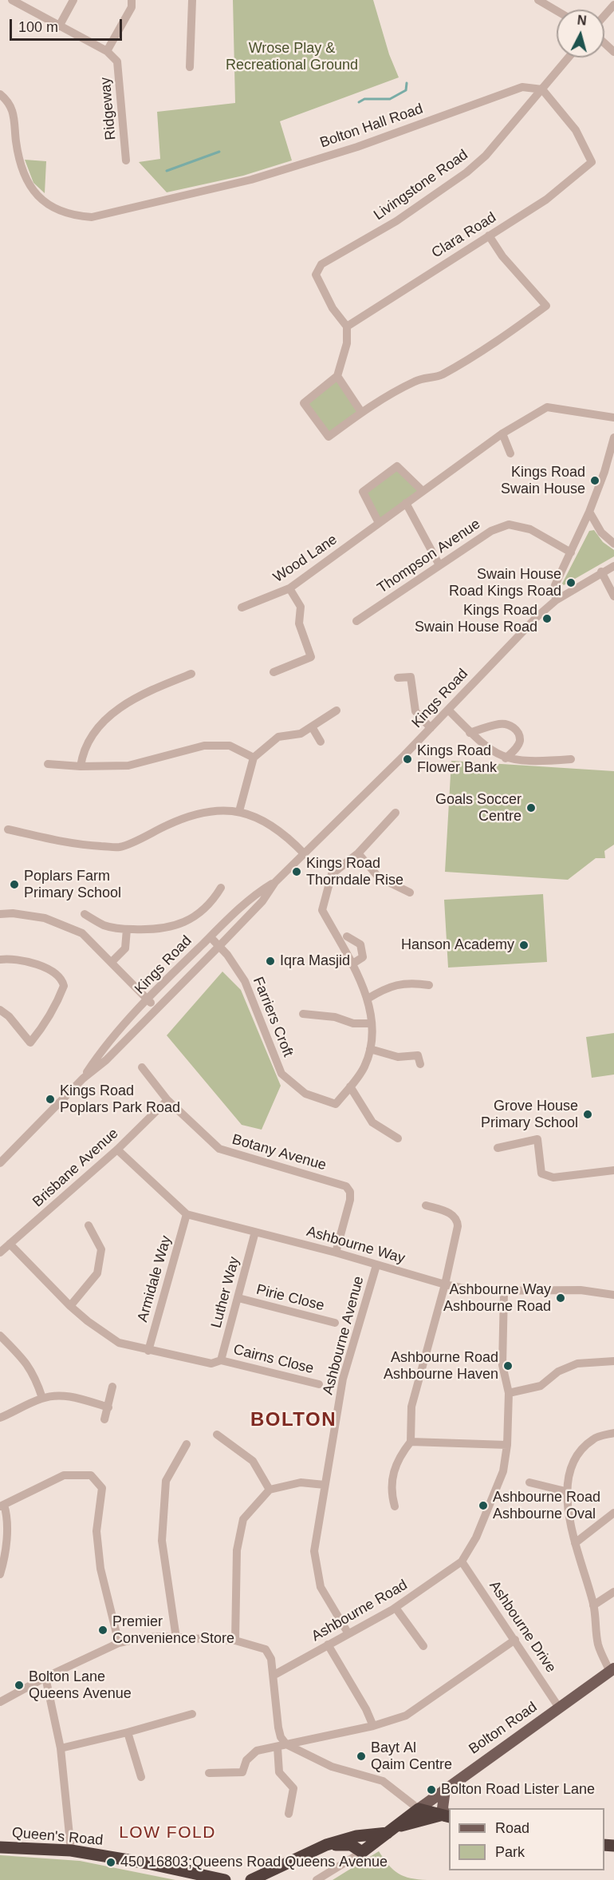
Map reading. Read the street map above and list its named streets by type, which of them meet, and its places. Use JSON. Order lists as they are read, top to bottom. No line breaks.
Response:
{"streets":{"highway":["Bolton Road","Queen's Road"],"street":["Ridgeway","Bolton Hall Road","Livingstone Road","Clara Road","Thompson Avenue","Wood Lane","Kings Road","Farriers Croft","Botany Avenue","Brisbane Avenue","Ashbourne Way","Armidale Way","Luther Way","Pirie Close","Ashbourne Avenue","Cairns Close","Ashbourne Road","Ashbourne Drive"]},"crossings":[["Bolton Hall Road","Livingstone Road"],["Bolton Hall Road","Clara Road"],["Livingstone Road","Clara Road"],["Kings Road","Farriers Croft"],["Botany Avenue","Brisbane Avenue"],["Botany Avenue","Ashbourne Way"],["Brisbane Avenue","Ashbourne Way"],["Brisbane Avenue","Cairns Close"],["Ashbourne Way","Armidale Way"],["Ashbourne Way","Luther Way"],["Ashbourne Way","Ashbourne Avenue"],["Ashbourne Way","Ashbourne Road"],["Armidale Way","Cairns Close"],["Luther Way","Pirie Close"],["Luther Way","Cairns Close"],["Ashbourne Avenue","Ashbourne Road"],["Ashbourne Road","Ashbourne Drive"],["Ashbourne Drive","Bolton Road"]],"districts":["BOLTON","LOW FOLD"],"parks":["Wrose Play & Recreational Ground"],"places":["Kings Road Swain House","Swain House Road Kings Road","Kings Road Swain House Road","Kings Road Flower Bank","Goals Soccer Centre","Kings Road Thorndale Rise","Poplars Farm Primary School","Hanson Academy","Iqra Masjid","Kings Road Poplars Park Road","Grove House Primary School","Ashbourne Way Ashbourne Road","Ashbourne Road Ashbourne Haven","Ashbourne Road Ashbourne Oval","Premier Convenience Store","Bolton Lane Queens Avenue","Bayt Al Qaim Centre","Bolton Road Lister Lane","450 16803;Queens Road Queens Avenue"],"legend":["Road","Park"],"scale_bar":"100 m","north":"top"}
